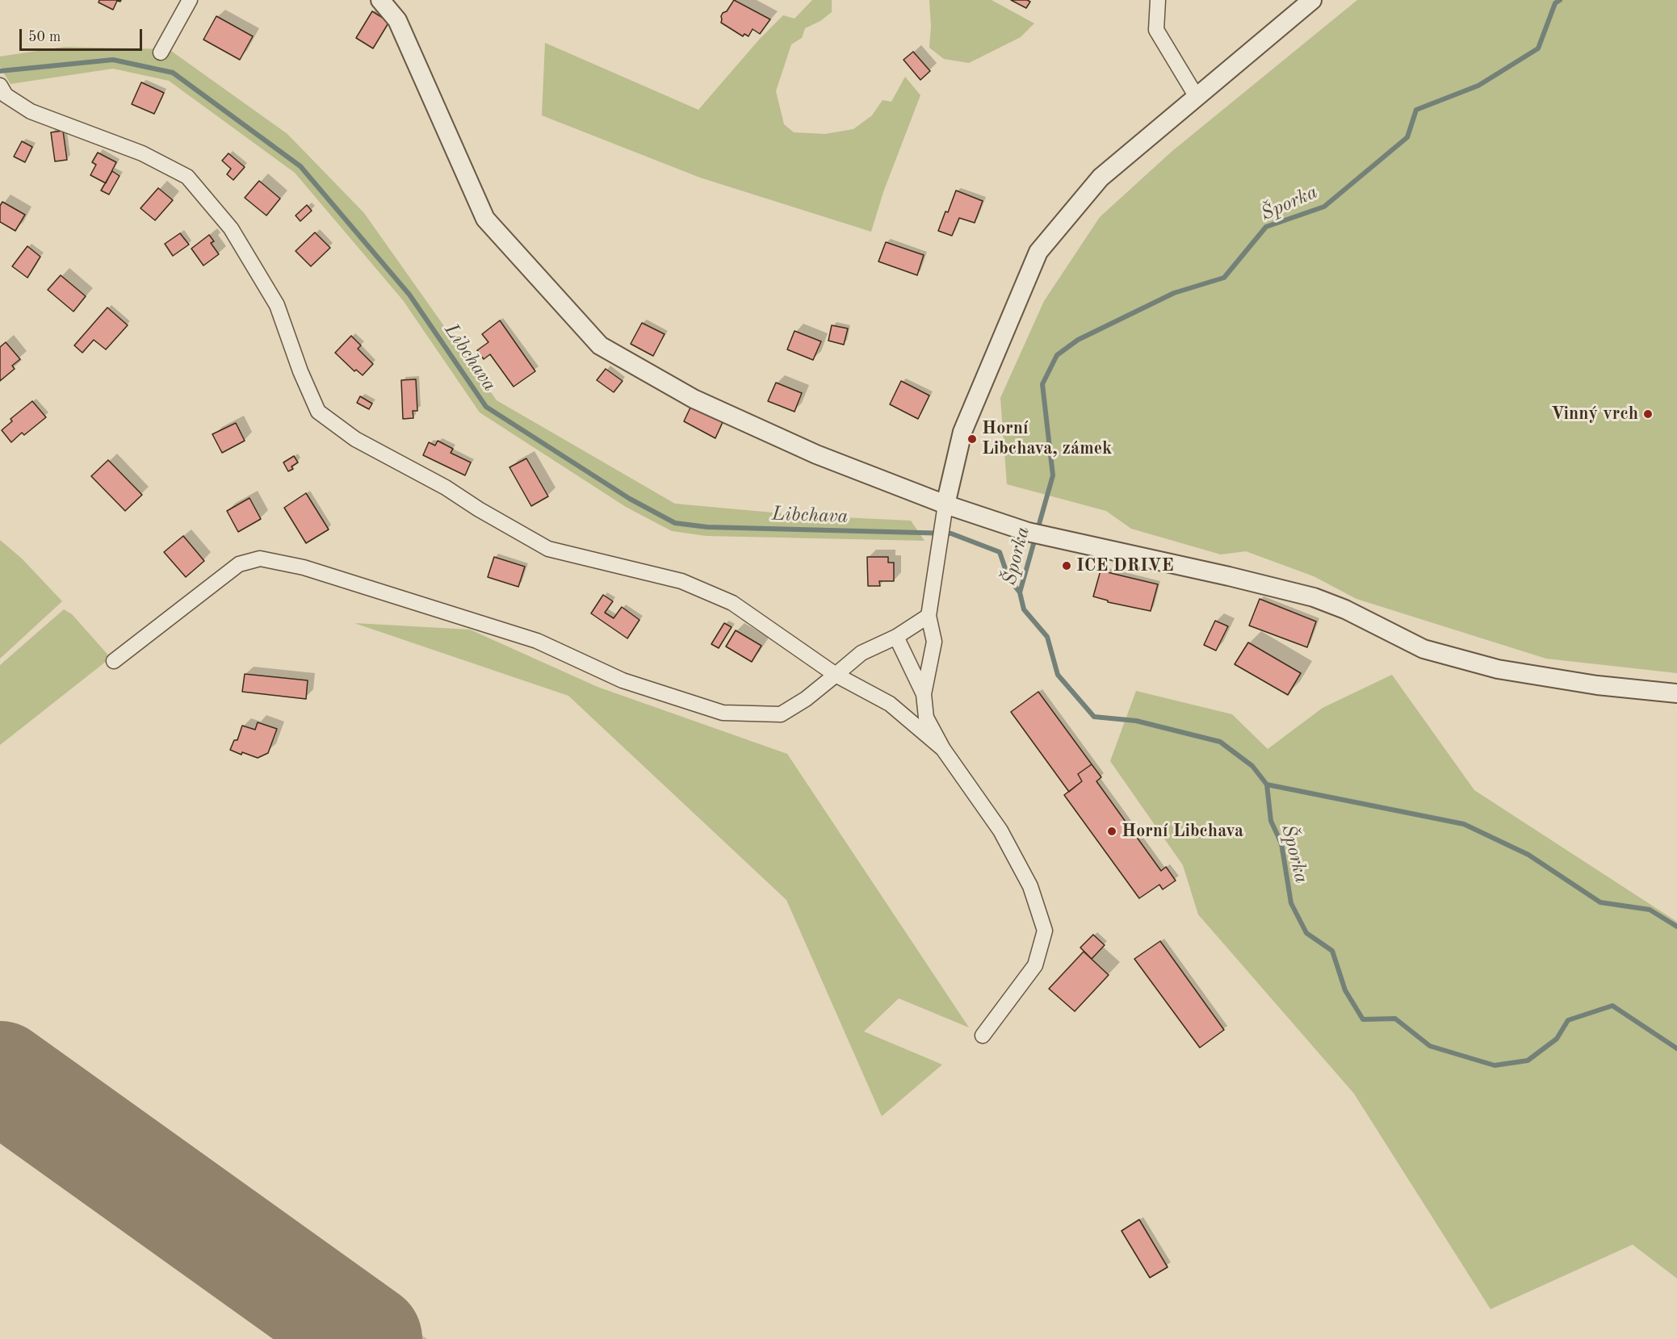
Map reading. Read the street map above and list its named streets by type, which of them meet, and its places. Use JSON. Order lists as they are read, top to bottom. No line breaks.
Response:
{"water":["Šporka","Libchava"],"places":["Vinný vrch","Horní Libchava, zámek","ICE DRIVE","Horní Libchava"],"scale_bar":"50 m"}
